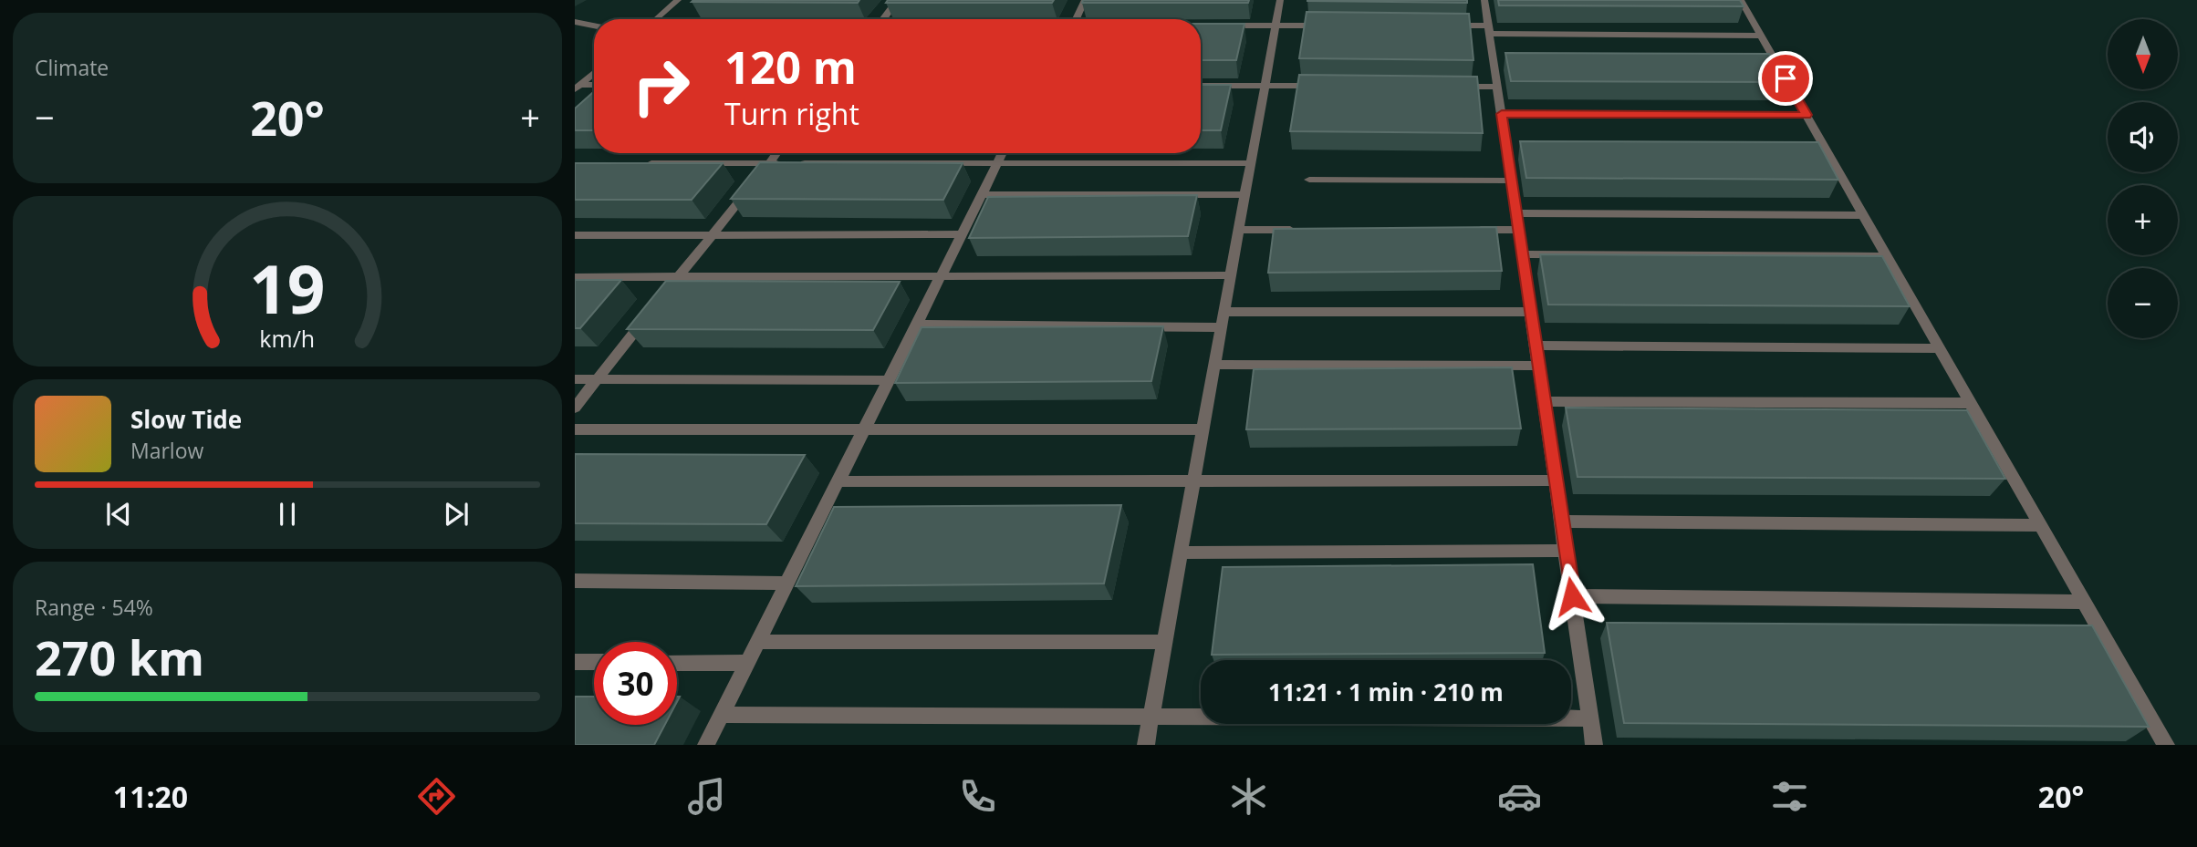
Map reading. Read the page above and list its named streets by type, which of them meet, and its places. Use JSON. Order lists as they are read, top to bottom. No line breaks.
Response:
{"north":"bottom","page":{"tile":["Climate",["Range · 54%","270 km"]],"map_buttons":["+","−"],"turn":["120 m","Turn right"],"heat":["−","20°","+"],"song":["Slow Tide","Marlow"],"limit":"30","trip":"11:21 · 1 min · 210 m","tabs":["11:20","20°"],"gauge":["19","km/h"]}}
